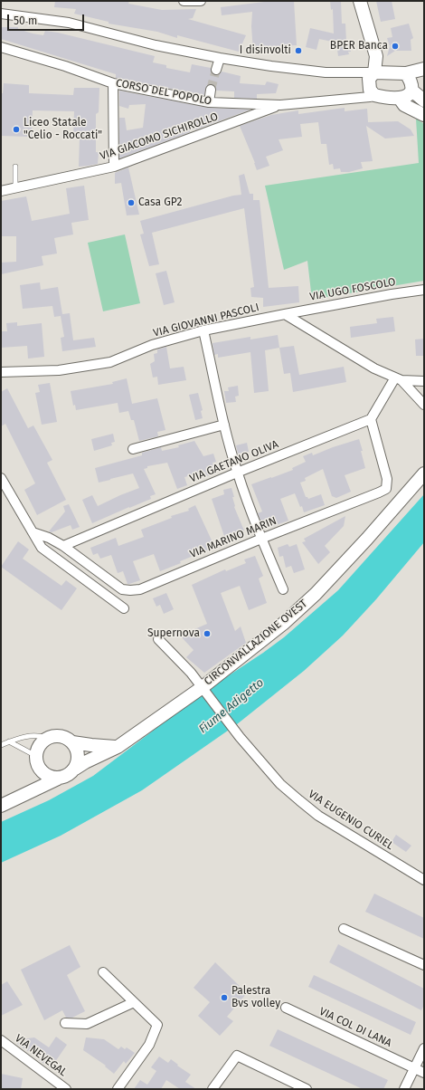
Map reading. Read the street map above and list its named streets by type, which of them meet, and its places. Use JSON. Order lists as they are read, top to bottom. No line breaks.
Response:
{"streets":{"main road":["CIRCONVALLAZIONE OVEST"],"street":["CORSO DEL POPOLO","VIA GIACOMO SICHIROLLO","VIA UGO FOSCOLO","VIA GIOVANNI PASCOLI","VIA GAETANO OLIVA","VIA MARINO MARIN","VIA EUGENIO CURIEL","VIA COL DI LANA","VIA NEVEGAL"]},"crossings":[["CORSO DEL POPOLO","VIA GIACOMO SICHIROLLO"],["VIA UGO FOSCOLO","VIA GIOVANNI PASCOLI"],["VIA GAETANO OLIVA","VIA MARINO MARIN"],["CIRCONVALLAZIONE OVEST","VIA EUGENIO CURIEL"]],"water":["Fiume Adigetto"],"places":["BPER Banca","I disinvolti","Liceo Statale \"Celio - Roccati\"","Casa GP2","Supernova","Palestra Bvs volley"],"scale_bar":"50 m"}
